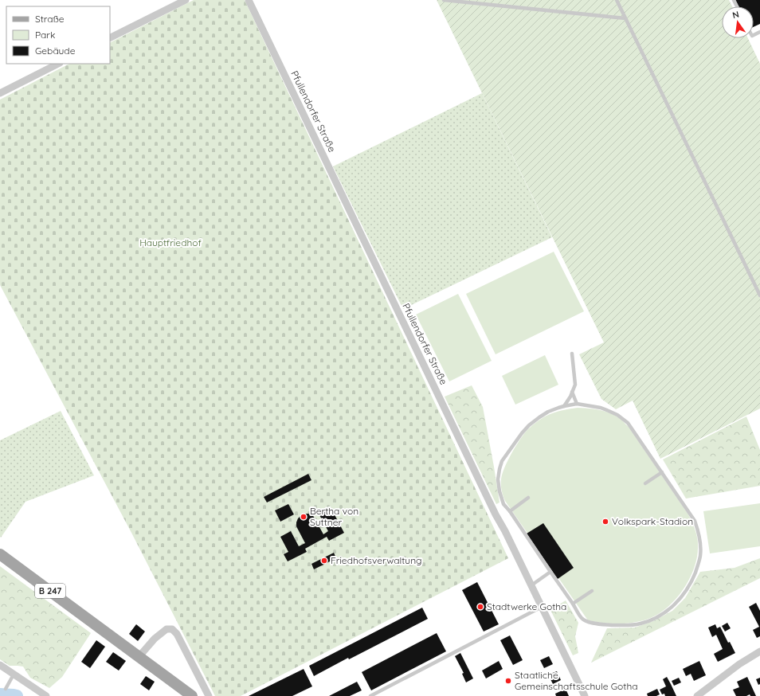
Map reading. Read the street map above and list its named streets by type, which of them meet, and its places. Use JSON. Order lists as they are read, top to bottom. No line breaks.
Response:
{"streets":{"main road":["B 247"],"street":["Pfullendorfer Straße"]},"parks":["Hauptfriedhof"],"places":["Bertha von Suttner","Volkspark-Stadion","Friedhofsverwaltung","Stadtwerke Gotha","Staatliche Gemeinschaftsschule Gotha"],"legend":["Straße","Park","Gebäude"],"north":"top"}
